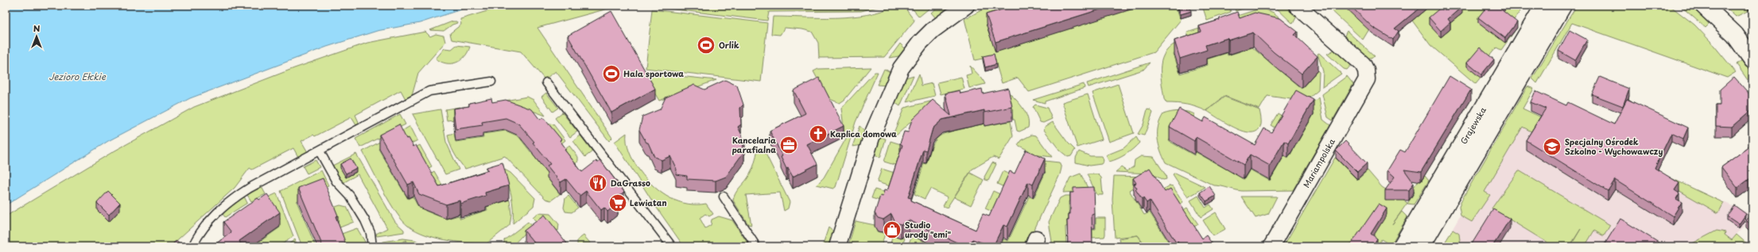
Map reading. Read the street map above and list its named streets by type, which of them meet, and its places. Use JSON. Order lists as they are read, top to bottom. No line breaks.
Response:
{"streets":{"main road":["Grajewska"],"street":["Mariampolska"]},"water":["Jezioro Ełckie"],"places":{"sports":["Orlik","Hala sportowa"],"church":["Kaplica domowa"],"office":["Kancelaria parafialna"],"school or university":["Specjalny Ośrodek Szkolno - Wychowawczy"],"restaurant":["DaGrasso"],"supermarket":["Lewiatan"],"shop":["Studio urody \"emi\""]},"north":"top"}
